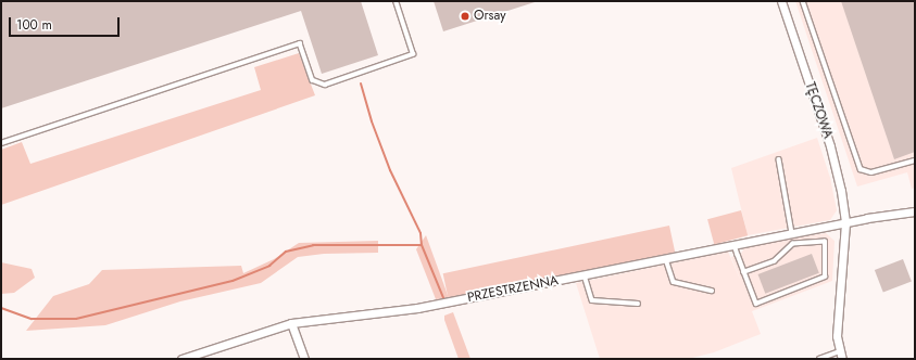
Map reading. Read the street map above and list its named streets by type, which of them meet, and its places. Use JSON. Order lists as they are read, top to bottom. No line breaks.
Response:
{"streets":{"street":["TĘCZOWA","PRZESTRZENNA"]},"crossings":[["TĘCZOWA","PRZESTRZENNA"]],"places":["Orsay"],"scale_bar":"100 m"}
